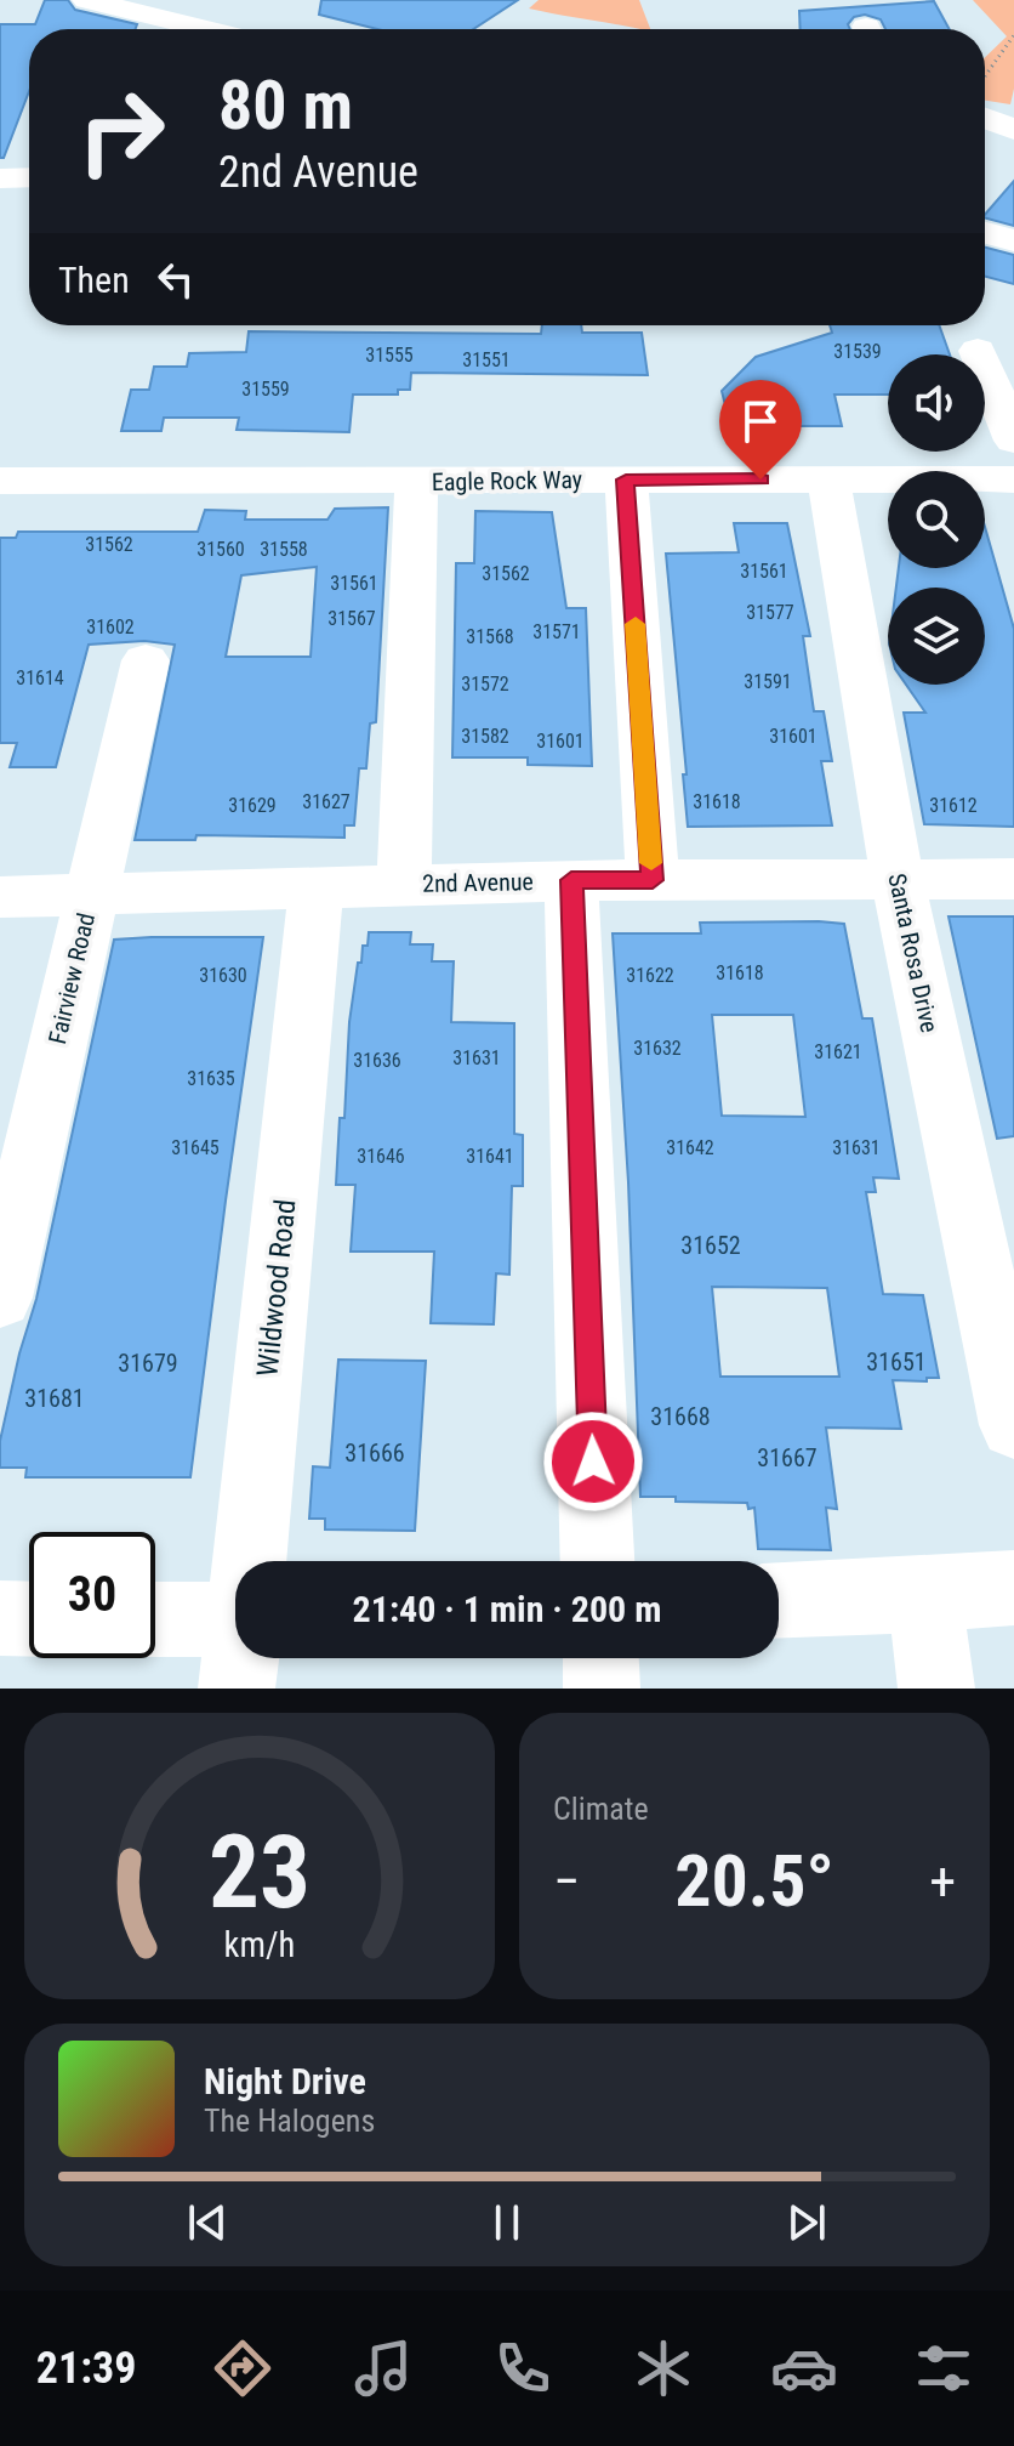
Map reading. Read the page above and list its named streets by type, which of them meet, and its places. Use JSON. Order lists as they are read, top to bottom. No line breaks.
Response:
{"streets":{"street":["Eagle Rock Way","2nd Avenue","Santa Rosa Drive","Fairview Road","Wildwood Road"]},"crossings":[["Eagle Rock Way","Santa Rosa Drive"],["2nd Avenue","Santa Rosa Drive"],["2nd Avenue","Fairview Road"],["2nd Avenue","Wildwood Road"]],"house_numbers":["31539","31555","31551","31559","31562","31560","31558","31561","31562","31561","31577","31567","31602","31571","31568","31614","31591","31572","31582","31601","31601","31627","31618","31629","31612","31618","31630","31622","31632","31621","31631","31636","31635","31645","31642","31631","31646","31641","31652","31651","31679","31681","31668","31666","31667"],"page":{"turn":["80 m","2nd Avenue"],"then":"Then","limit":"30","trip":"21:40 · 1 min · 200 m","tile":"Climate","heat":["−","20.5°","+"],"song":["Night Drive","The Halogens"],"tabs":"21:39","gauge":["23","km/h"]}}
